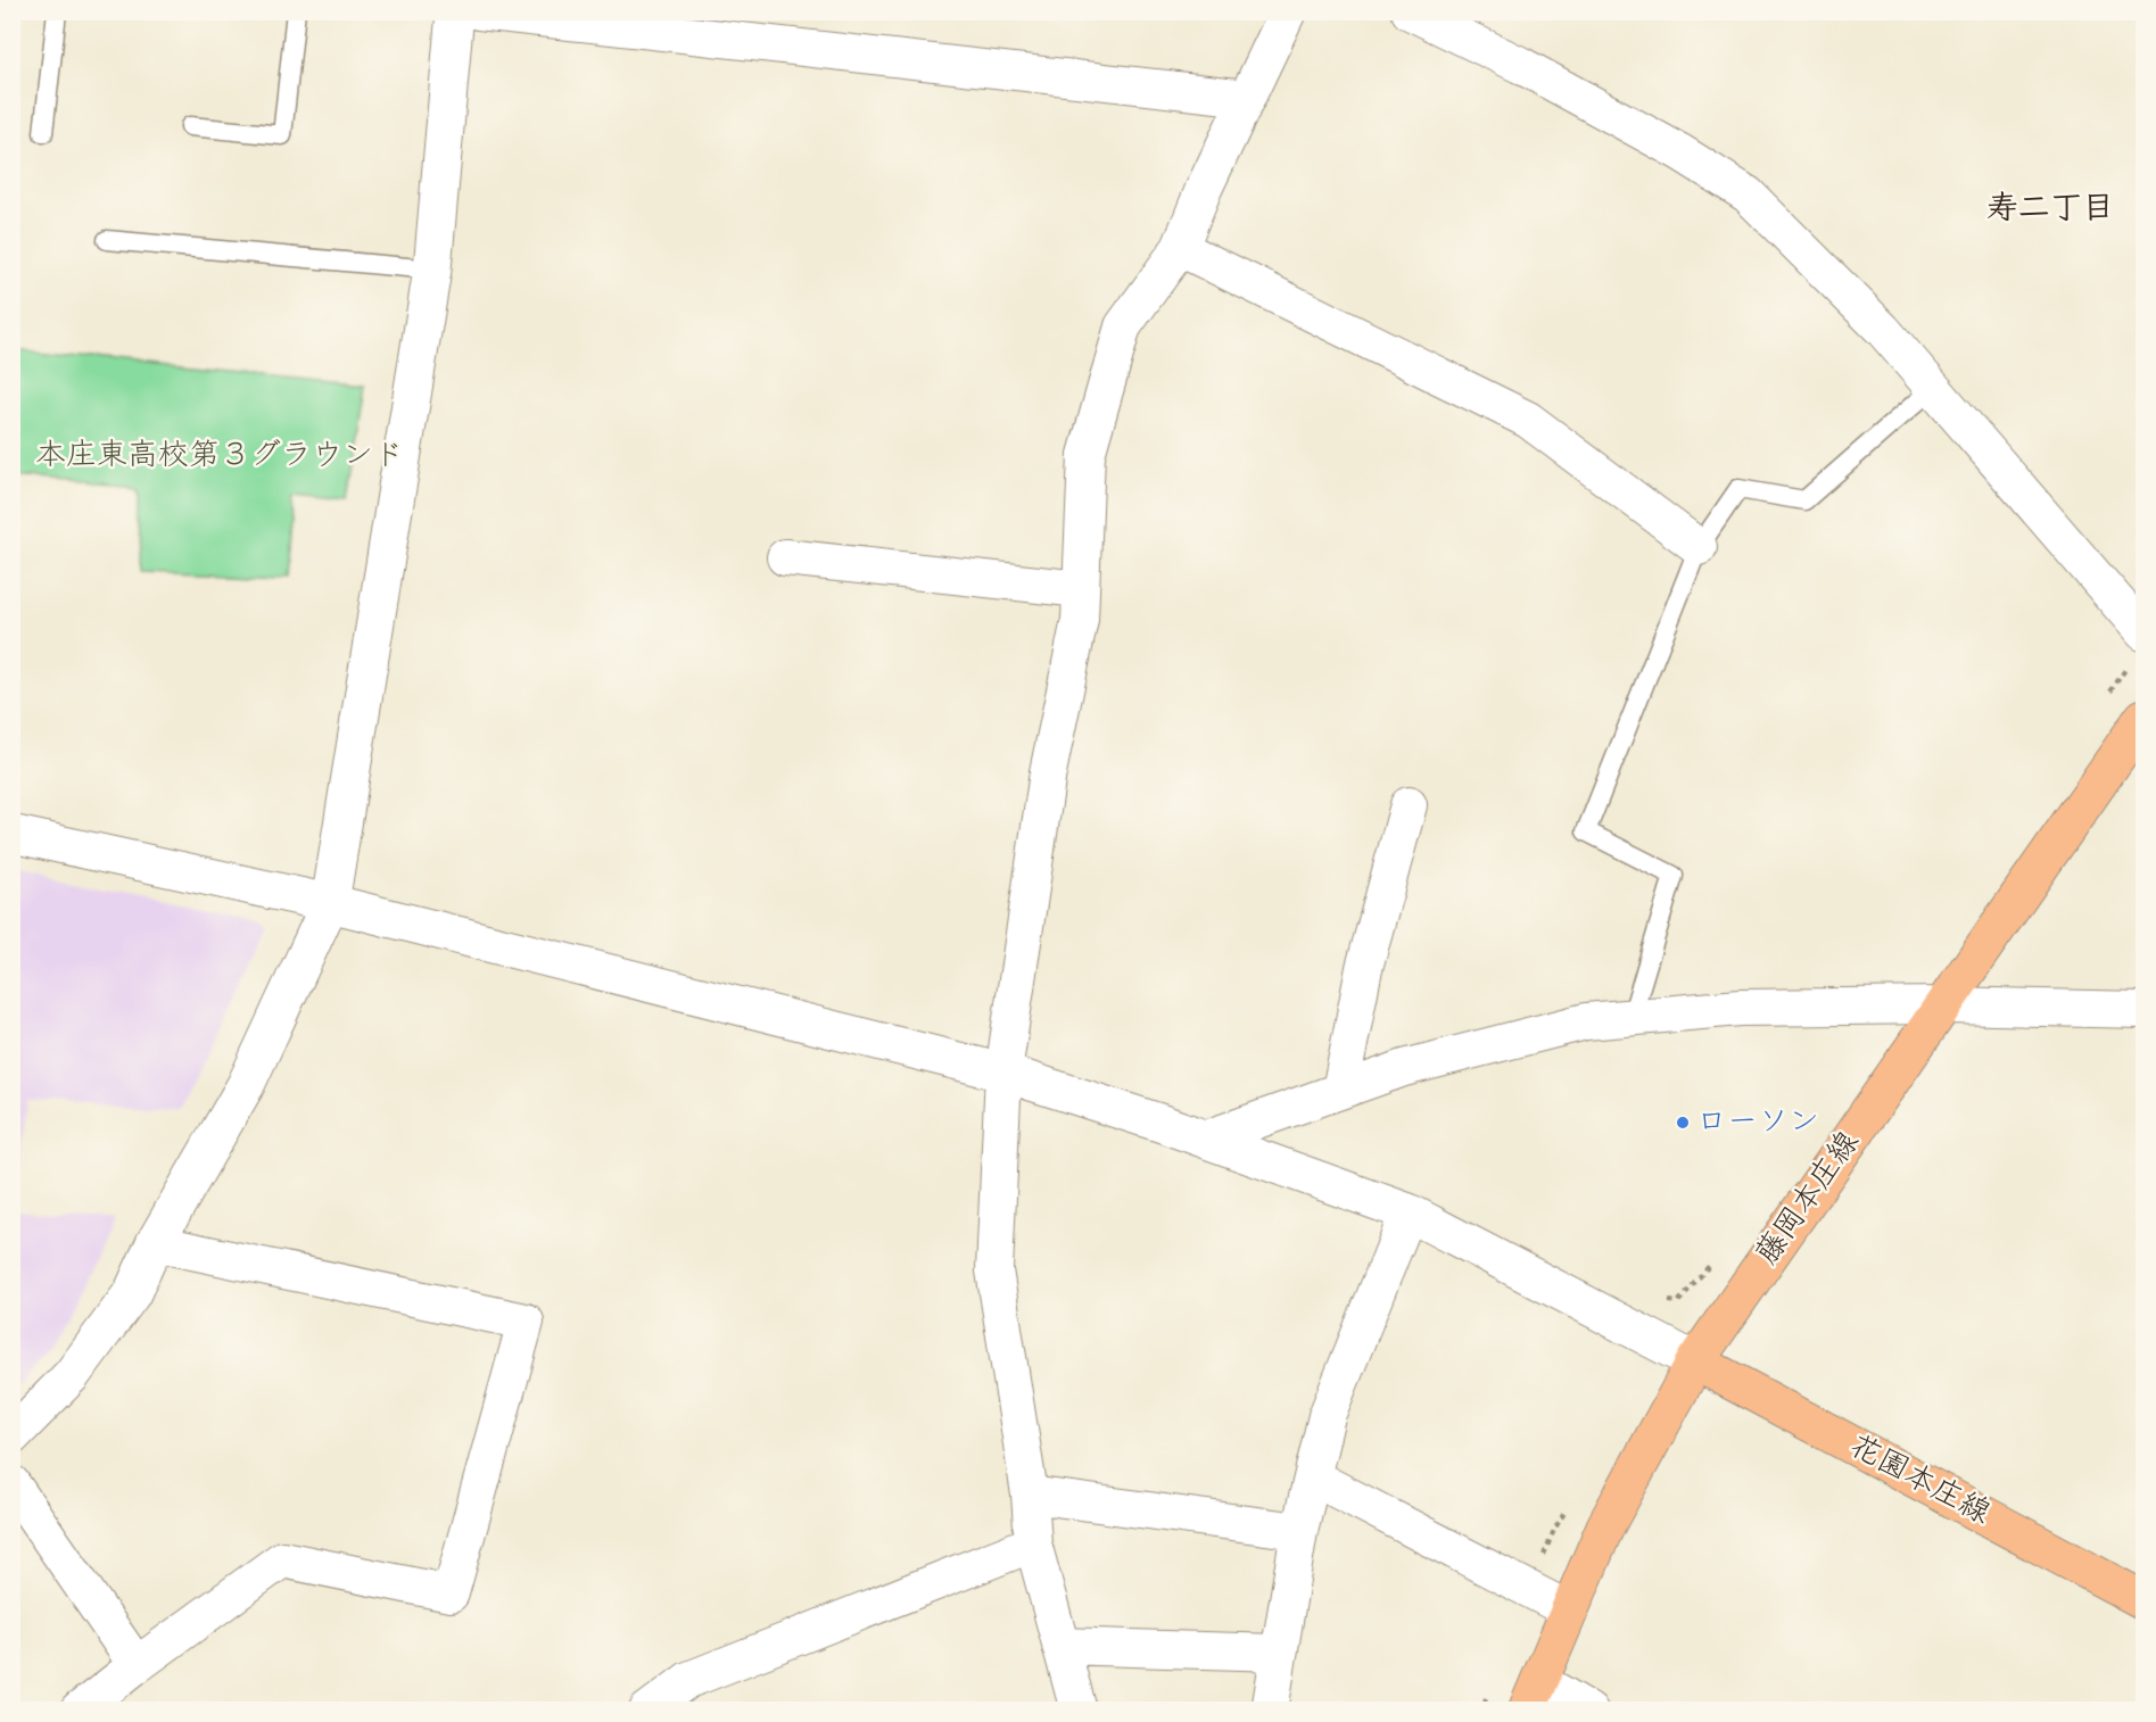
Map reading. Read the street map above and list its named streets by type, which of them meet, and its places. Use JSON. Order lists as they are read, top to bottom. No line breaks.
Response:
{"streets":{"main road":["藤岡本庄線","花園本庄線"]},"crossings":[["藤岡本庄線","花園本庄線"]],"districts":["寿二丁目"],"parks":["本庄東高校第３グラウンド"],"places":["ローソン"]}
